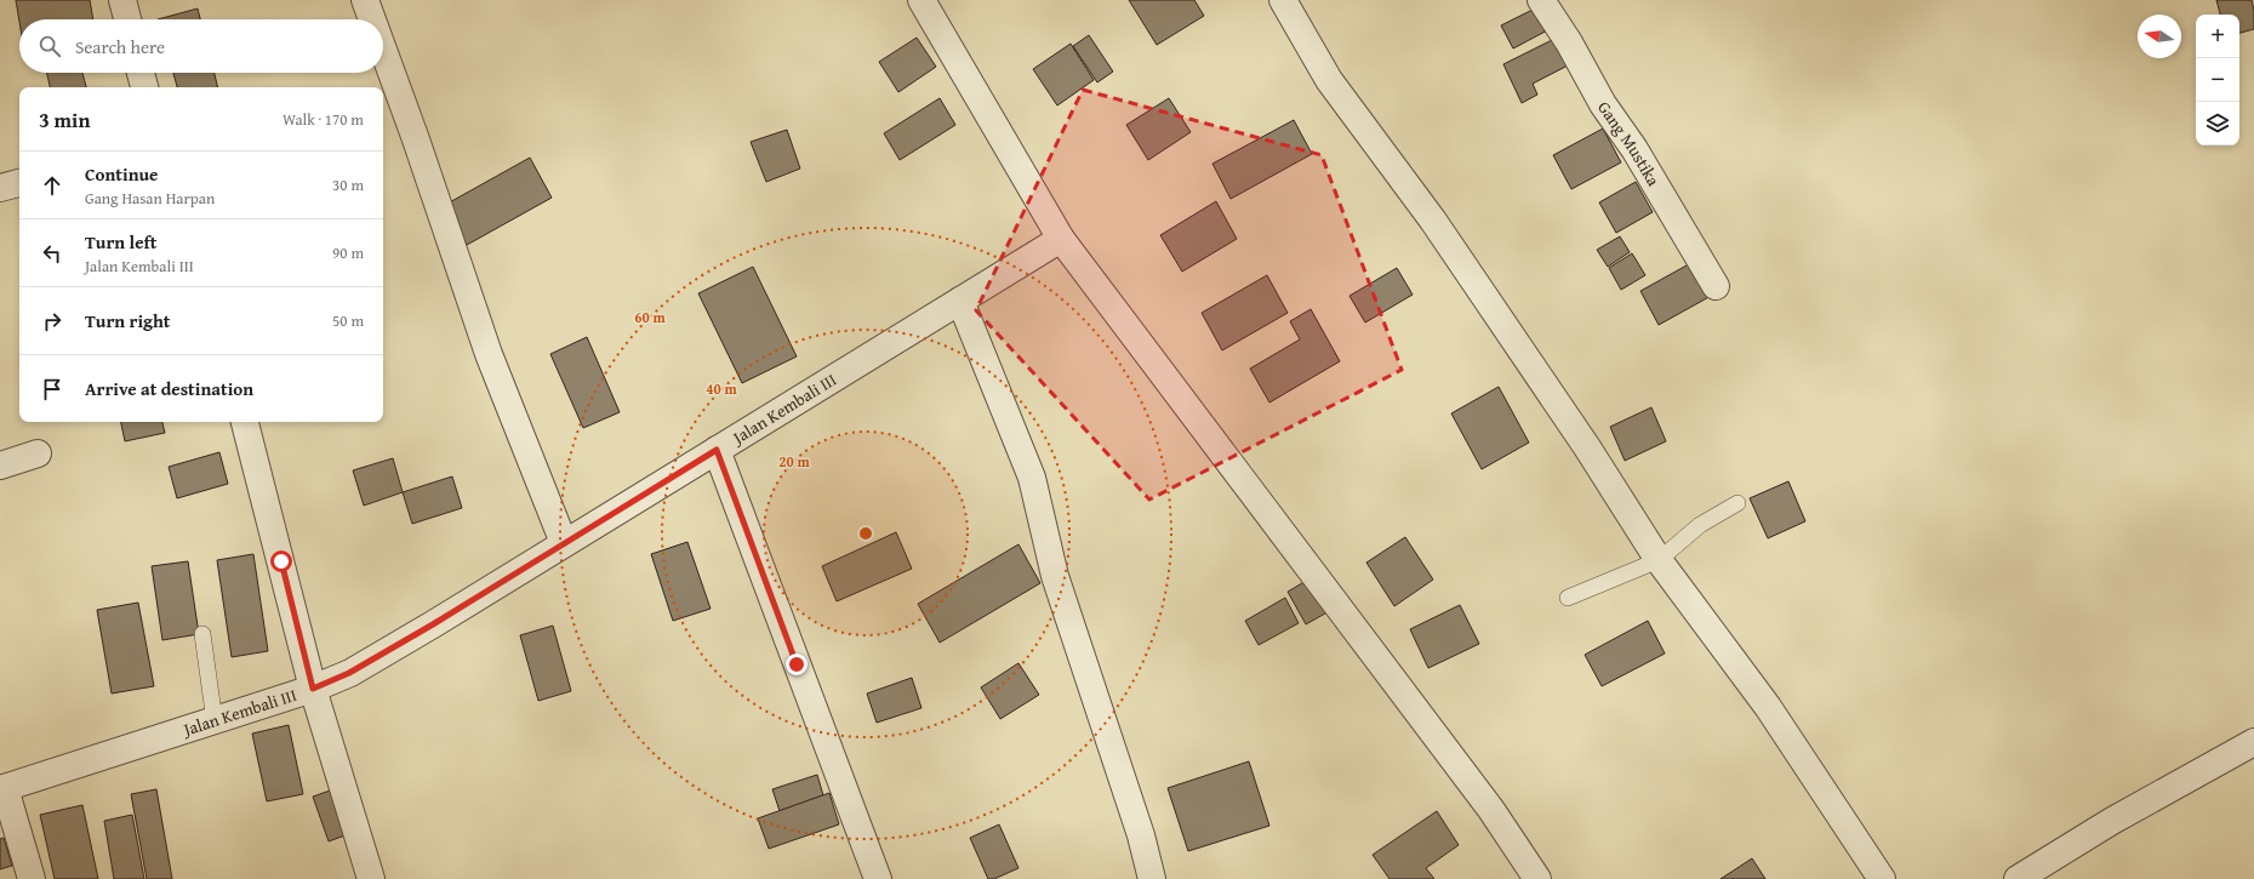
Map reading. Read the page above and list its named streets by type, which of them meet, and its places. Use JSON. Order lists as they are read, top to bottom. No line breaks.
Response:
{"streets":{"street":["Gang Mustika","Jalan Kembali III"]},"north":"left","page":{"map_buttons":["+","−"],"search":"Search here","heading":["3 min","Walk · 170 m"],"list":[["Continue","Gang Hasan Harpan","30 m"],["Turn left","Jalan Kembali III","90 m"],["Turn right","50 m"],"Arrive at destination"]},"rings":["60 m","40 m","20 m"]}
